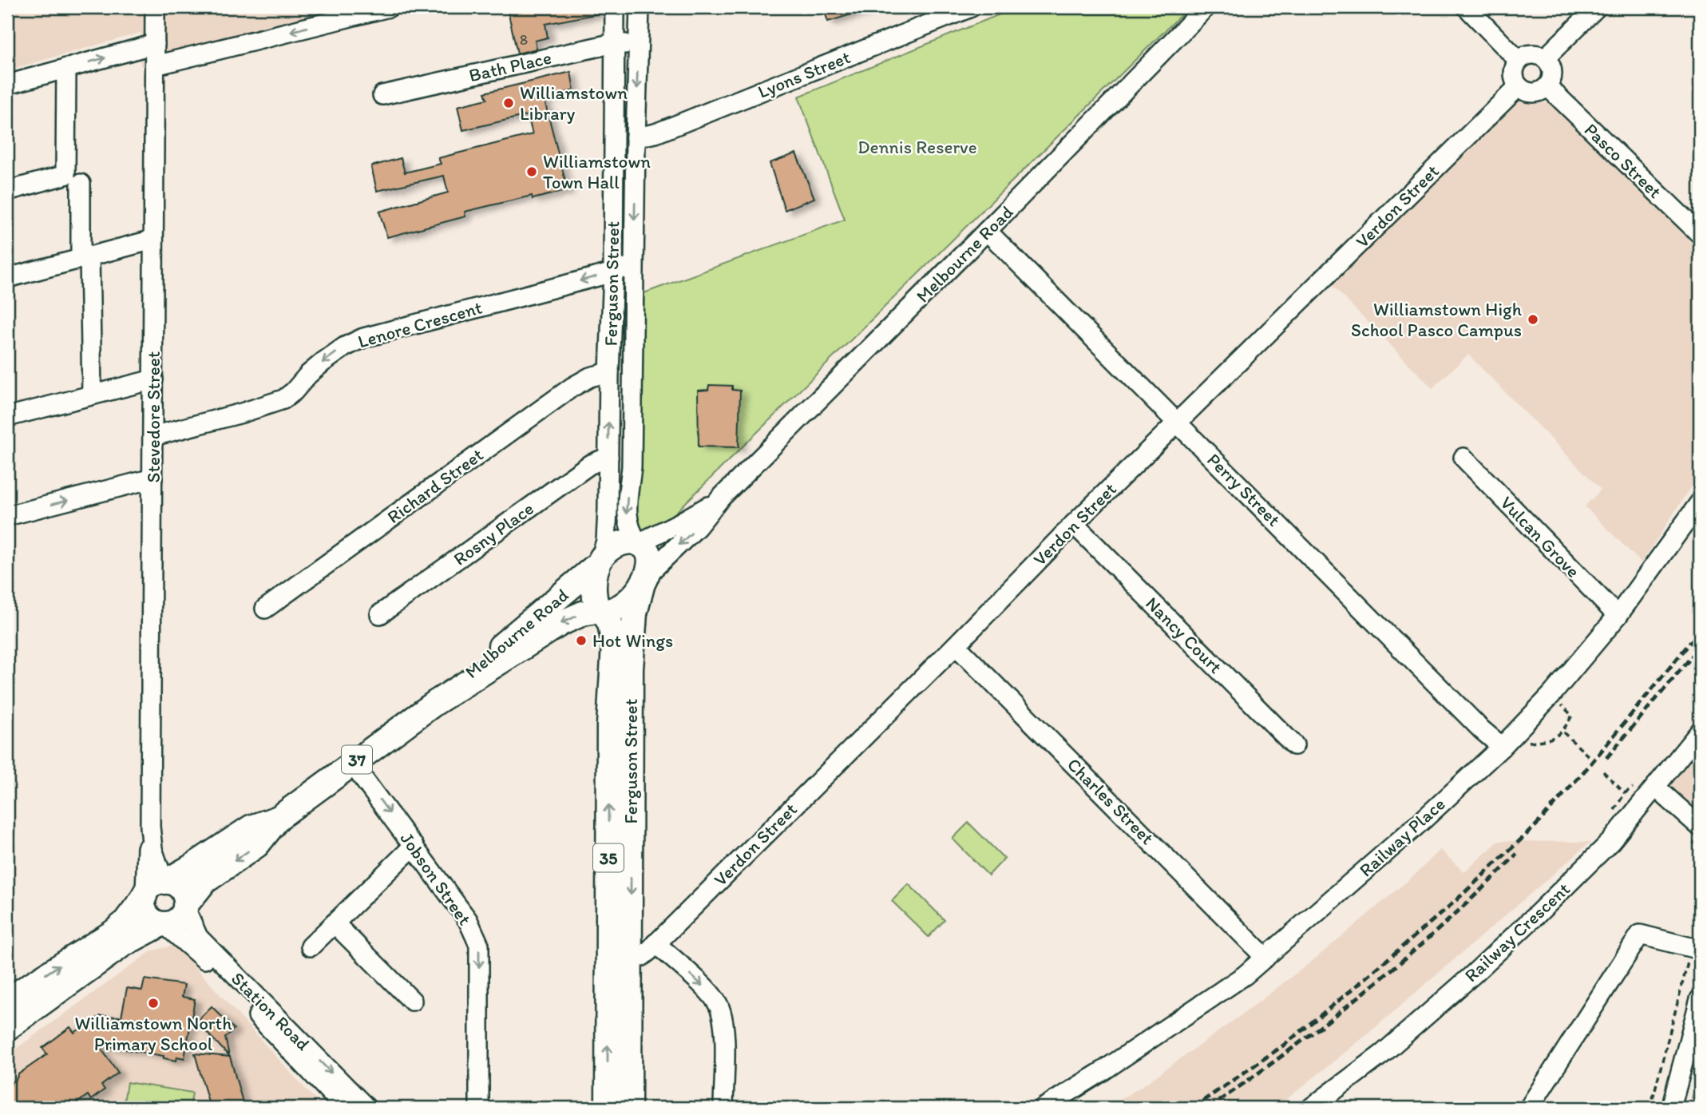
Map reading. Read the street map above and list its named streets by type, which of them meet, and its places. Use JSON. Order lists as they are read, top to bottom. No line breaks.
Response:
{"streets":{"main road":["Melbourne Road","Ferguson Street","37","35"],"street":["Bath Place","Lyons Street","Pasco Street","Verdon Street","Lenore Crescent","Stevedore Street","Richard Street","Perry Street","Rosny Place","Vulcan Grove","Nancy Court","Charles Street","Railway Place","Jobson Street","Railway Crescent","Station Road"]},"crossings":[["Bath Place","Ferguson Street"],["Lyons Street","Ferguson Street"],["Pasco Street","Verdon Street"],["Verdon Street","Ferguson Street"],["Verdon Street","Perry Street"],["Verdon Street","Nancy Court"],["Verdon Street","Charles Street"],["Melbourne Road","Ferguson Street"],["Melbourne Road","Stevedore Street"],["Melbourne Road","Perry Street"],["Melbourne Road","37"],["Melbourne Road","35"],["Melbourne Road","Jobson Street"],["Melbourne Road","Station Road"],["Ferguson Street","Lenore Crescent"],["Ferguson Street","Richard Street"],["Ferguson Street","Rosny Place"],["Ferguson Street","35"],["Lenore Crescent","Stevedore Street"],["Stevedore Street","37"],["Stevedore Street","Station Road"],["Perry Street","Railway Place"],["Vulcan Grove","Railway Place"],["37","Station Road"],["Charles Street","Railway Place"]],"one_way":["Lenore Crescent","Jobson Street"],"parks":["Dennis Reserve"],"places":["Williamstown Library","Williamstown Town Hall","Williamstown High School Pasco Campus","Hot Wings","Williamstown North Primary School"],"house_numbers":["8"]}
